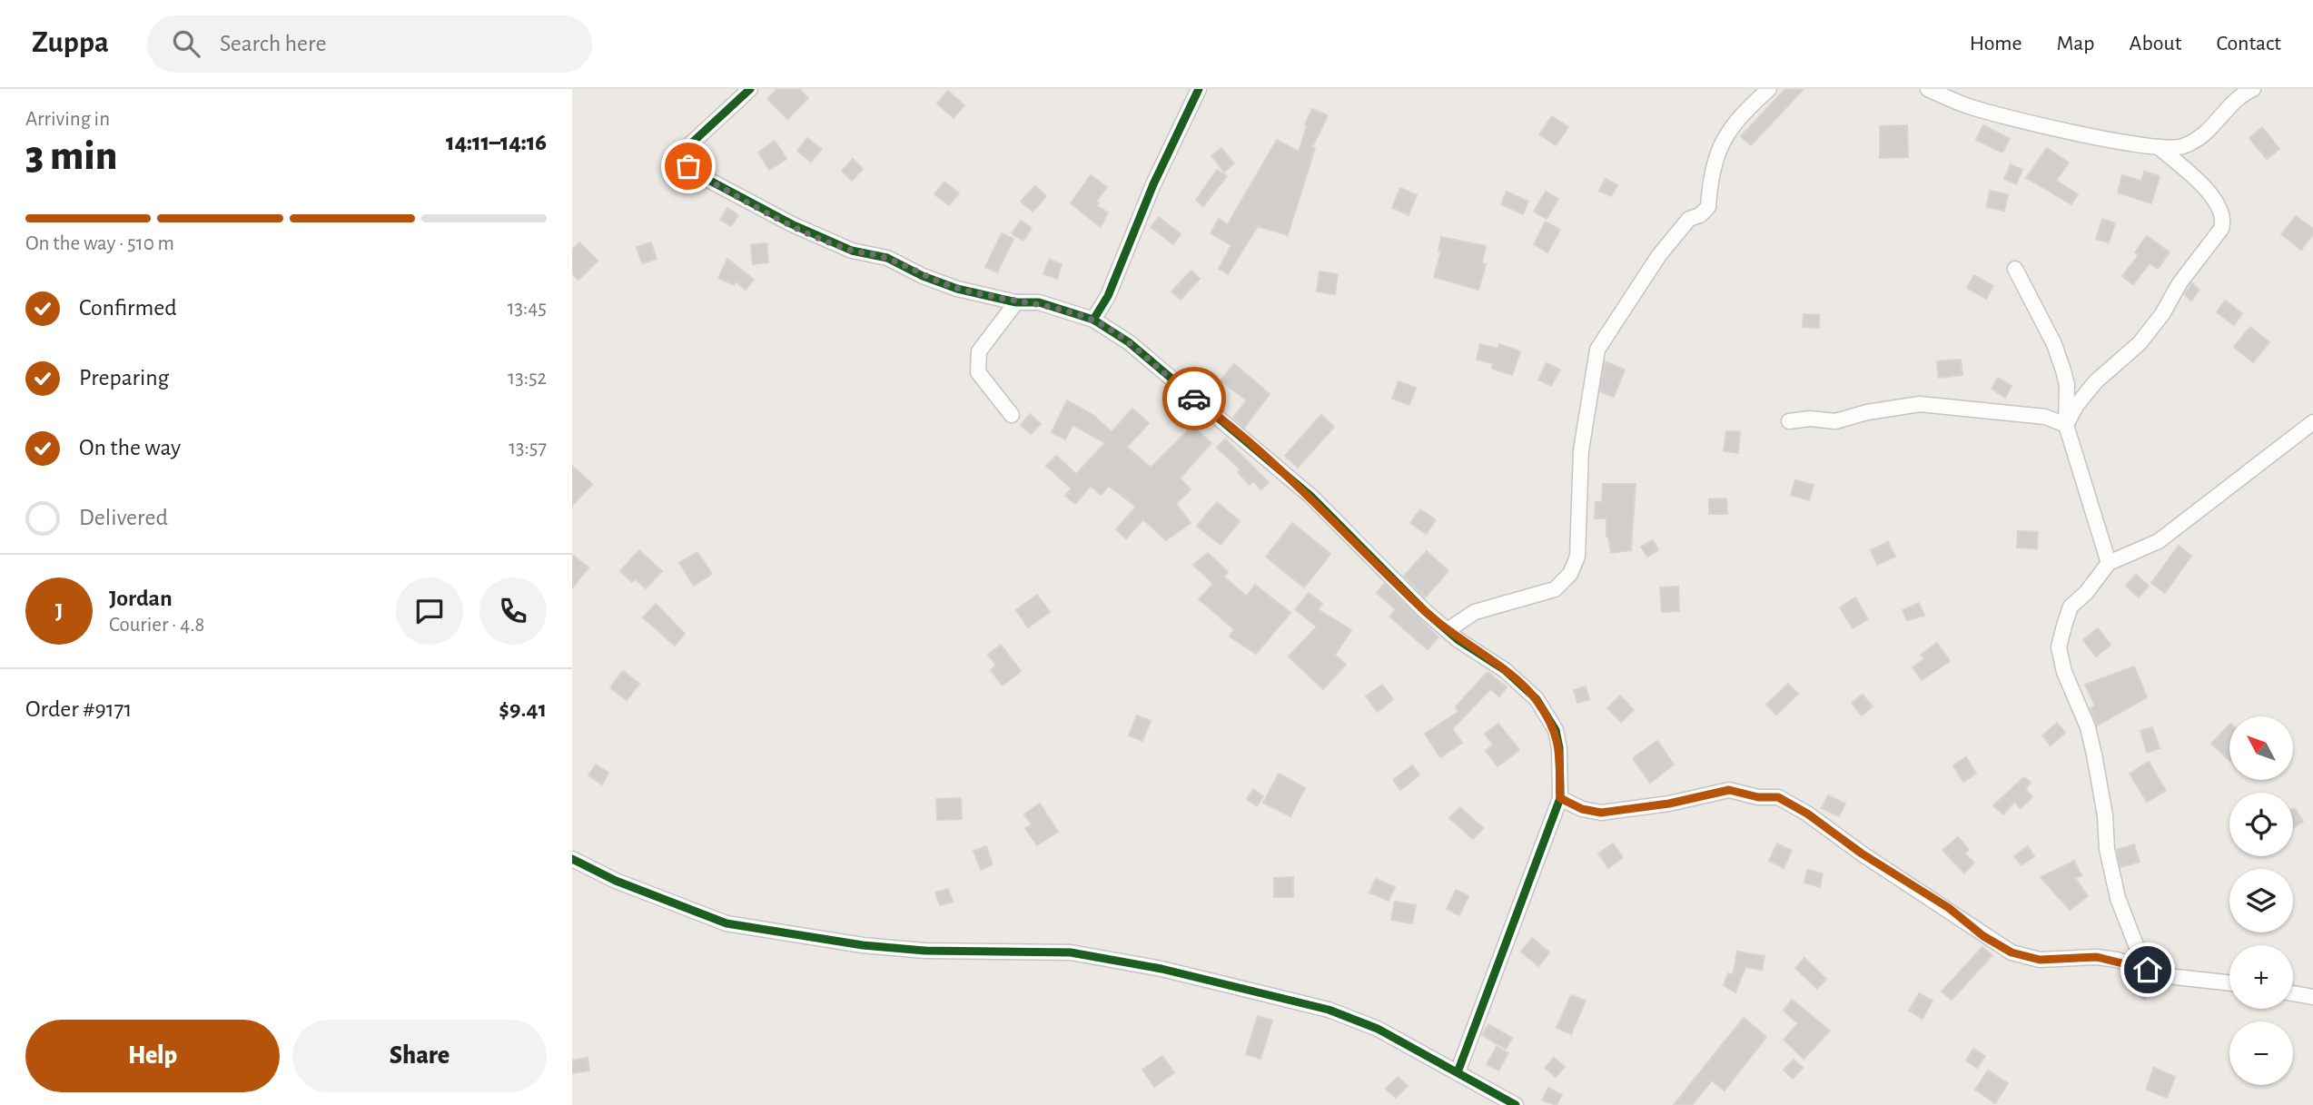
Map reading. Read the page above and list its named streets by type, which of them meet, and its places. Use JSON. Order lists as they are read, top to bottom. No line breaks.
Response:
{"north":"top left","page":{"header":"Zuppa","search":"Search here","nav":["Home","Map","About","Contact"],"heading":["3 min","Arriving in","14:11–14:16"],"panel":["Jordan","Courier · 4.8","Order #9171","$9.41"],"bar":"On the way · 510 m","list":[["Confirmed","13:45"],["Preparing","13:52"],["On the way","13:57"],"Delivered"],"round":"J","map_buttons":["+","−"],"buttons":["Help","Share"]}}
